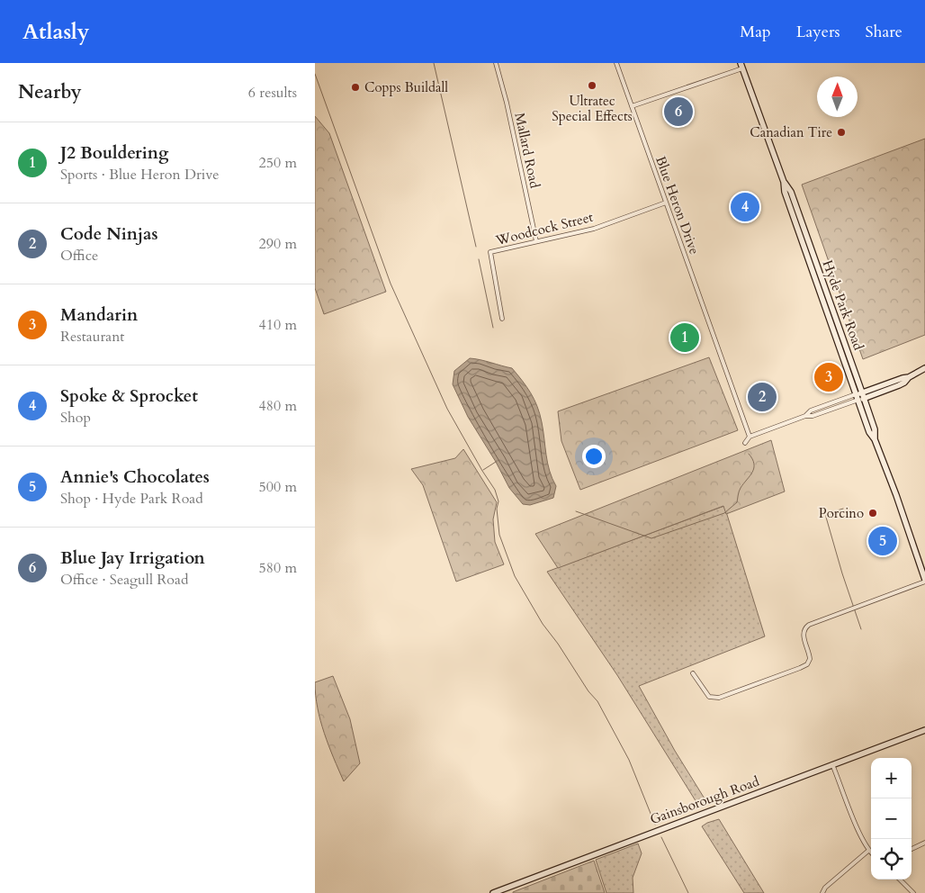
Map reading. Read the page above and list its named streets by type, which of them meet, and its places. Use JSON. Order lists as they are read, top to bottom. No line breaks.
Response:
{"streets":{"main road":["Hyde Park Road","Gainsborough Road"],"street":["Mallard Road","Blue Heron Drive","Woodcock Street"]},"crossings":[["Mallard Road","Woodcock Street"],["Blue Heron Drive","Woodcock Street"]],"places":["Ultratec Special Effects","Copps Buildall","Canadian Tire","Porcino"],"north":"top","page":{"header":"Atlasly","nav":["Map","Layers","Share"],"heading":["Nearby","6 results"],"pins":["6","4","1","3","2","5"],"list":[{"mark":"1","name":"J2 Bouldering","note":"Sports · Blue Heron Drive","value":"250 m"},{"mark":"2","name":"Code Ninjas","note":"Office","value":"290 m"},{"mark":"3","name":"Mandarin","note":"Restaurant","value":"410 m"},{"mark":"4","name":"Spoke & Sprocket","note":"Shop","value":"480 m"},{"mark":"5","name":"Annie's Chocolates","note":"Shop · Hyde Park Road","value":"500 m"},{"mark":"6","name":"Blue Jay Irrigation","note":"Office · Seagull Road","value":"580 m"}],"map_buttons":["+","−"]}}
